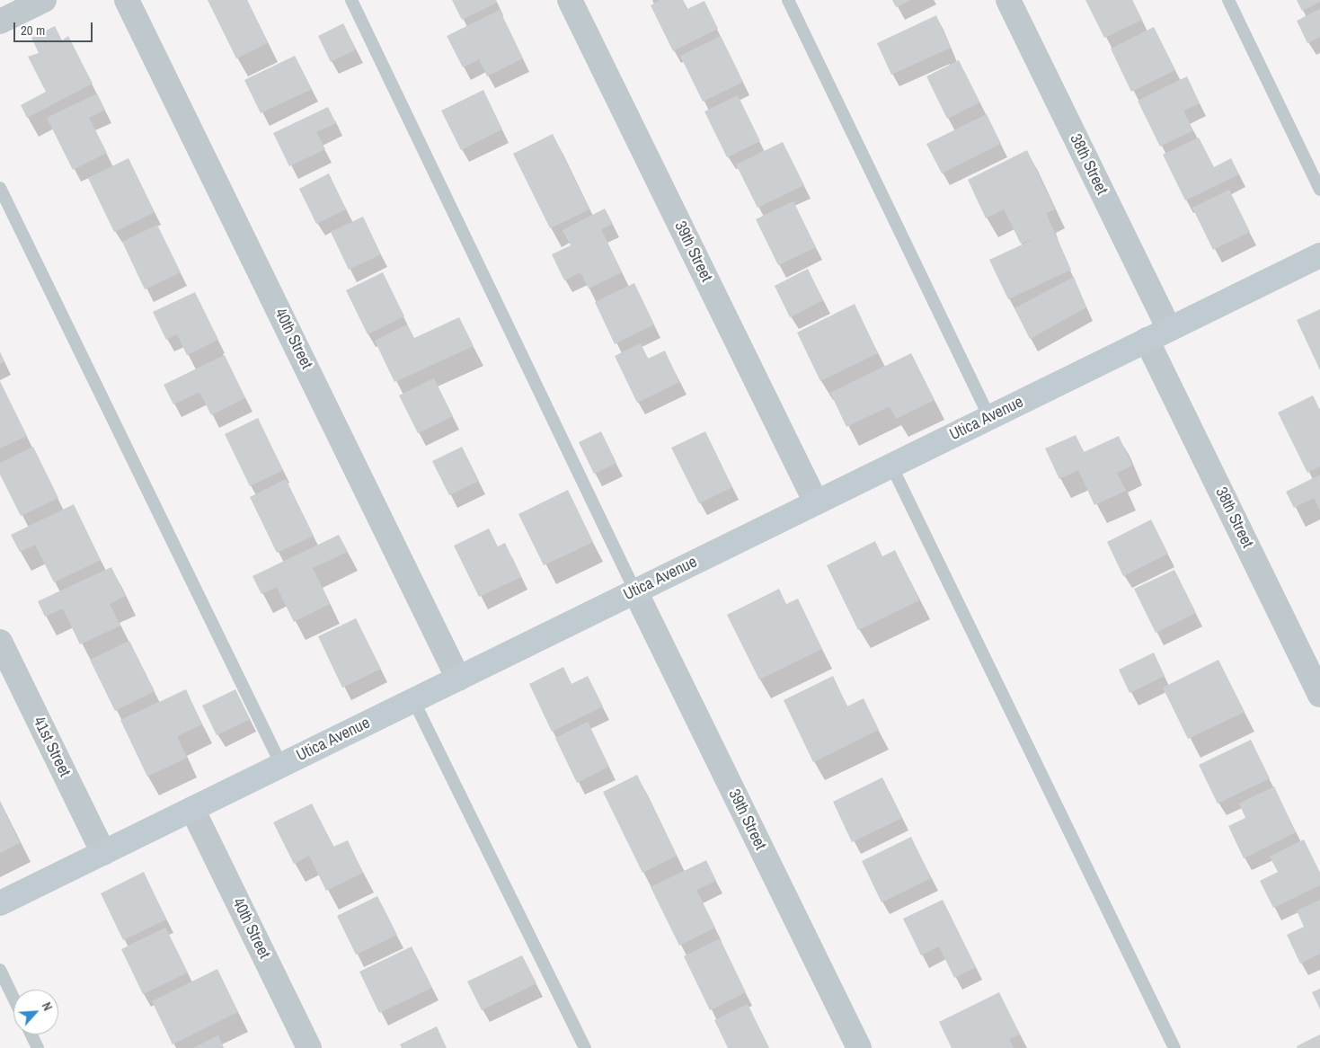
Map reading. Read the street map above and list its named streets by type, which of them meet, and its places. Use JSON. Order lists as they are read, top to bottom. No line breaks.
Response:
{"streets":{"street":["38th Street","39th Street","40th Street","Utica Avenue","41st Street"]},"crossings":[["38th Street","Utica Avenue"],["39th Street","Utica Avenue"],["40th Street","Utica Avenue"],["Utica Avenue","41st Street"]],"scale_bar":"20 m","north":"top right"}
